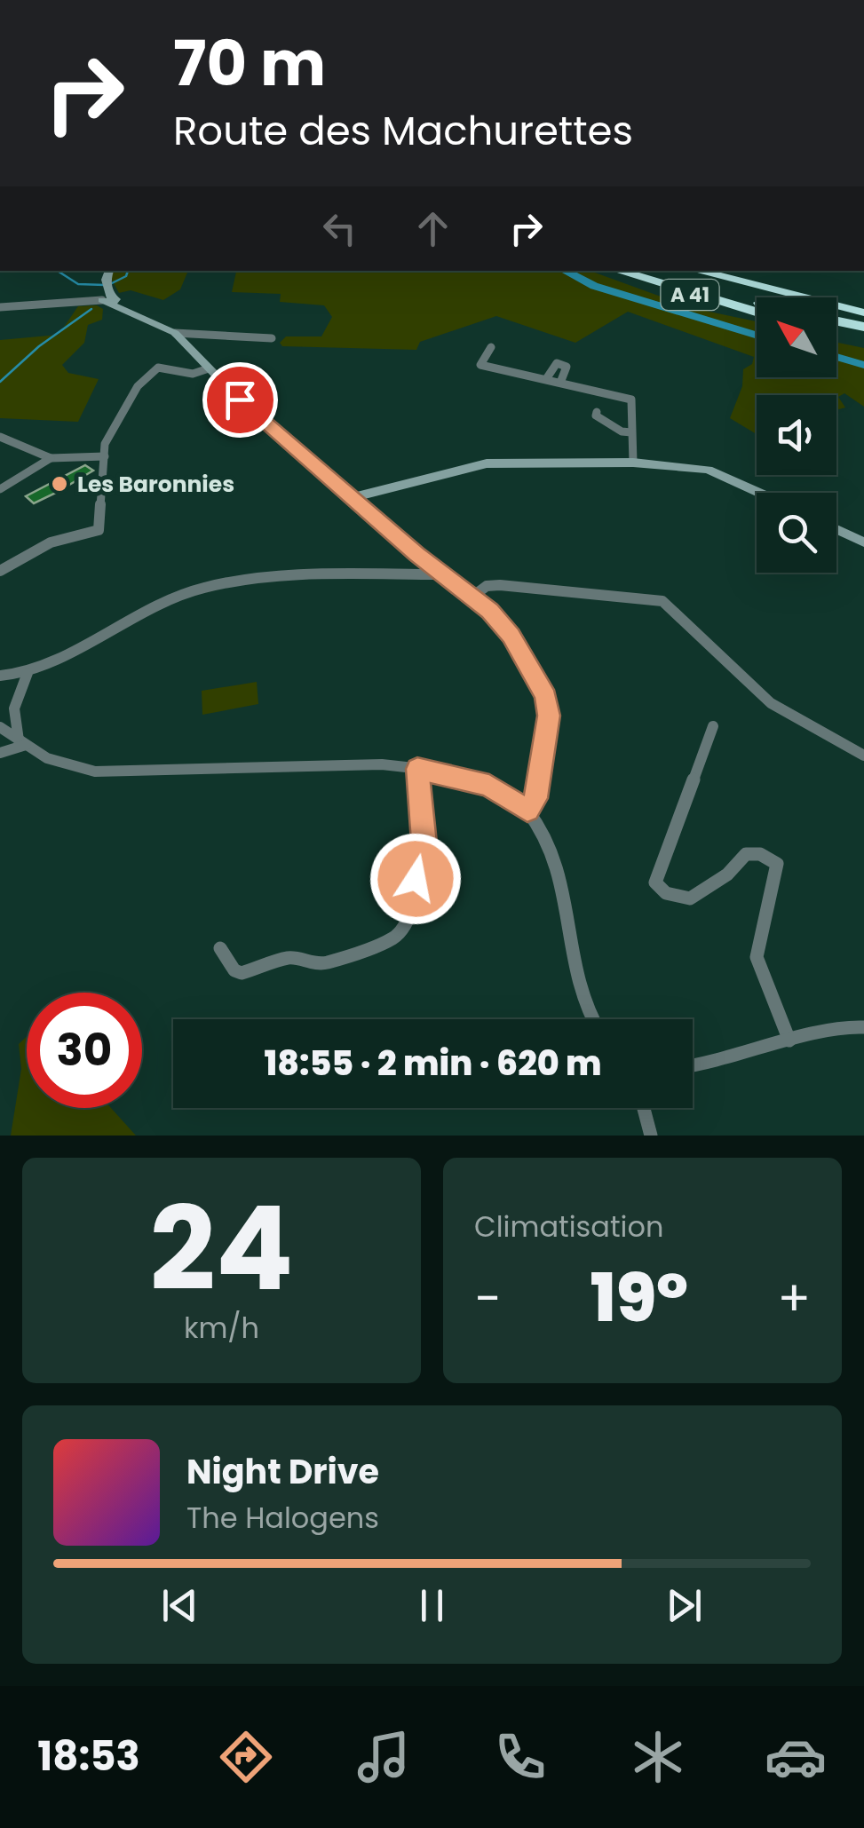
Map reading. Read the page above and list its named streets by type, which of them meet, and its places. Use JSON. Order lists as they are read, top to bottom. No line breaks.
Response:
{"streets":{"highway":["A 41"]},"places":["Les Baronnies"],"north":"top left","page":{"turn":["70 m","Route des Machurettes"],"limit":"30","trip":"18:55 · 2 min · 620 m","tile":[["24","km/h"],"Climatisation"],"heat":["−","19°","+"],"song":["Night Drive","The Halogens"],"tabs":"18:53"}}
